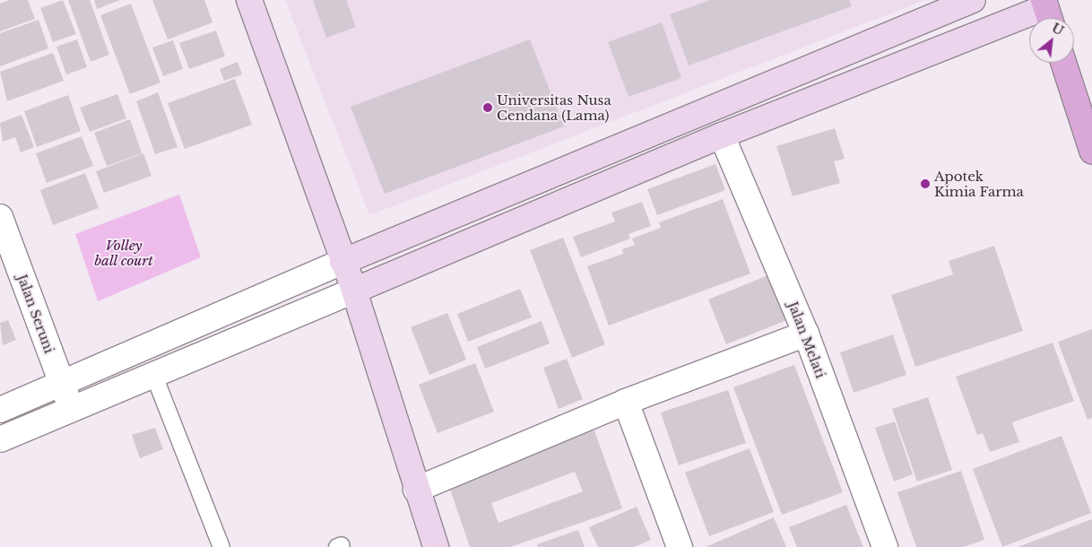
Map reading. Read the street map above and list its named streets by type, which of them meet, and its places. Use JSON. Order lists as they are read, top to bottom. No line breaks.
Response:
{"streets":{"street":["Jalan Seruni","Jalan Melati"]},"parks":["Volley ball court"],"places":["Universitas Nusa Cendana (Lama)","Apotek Kimia Farma"],"north":"top right"}
